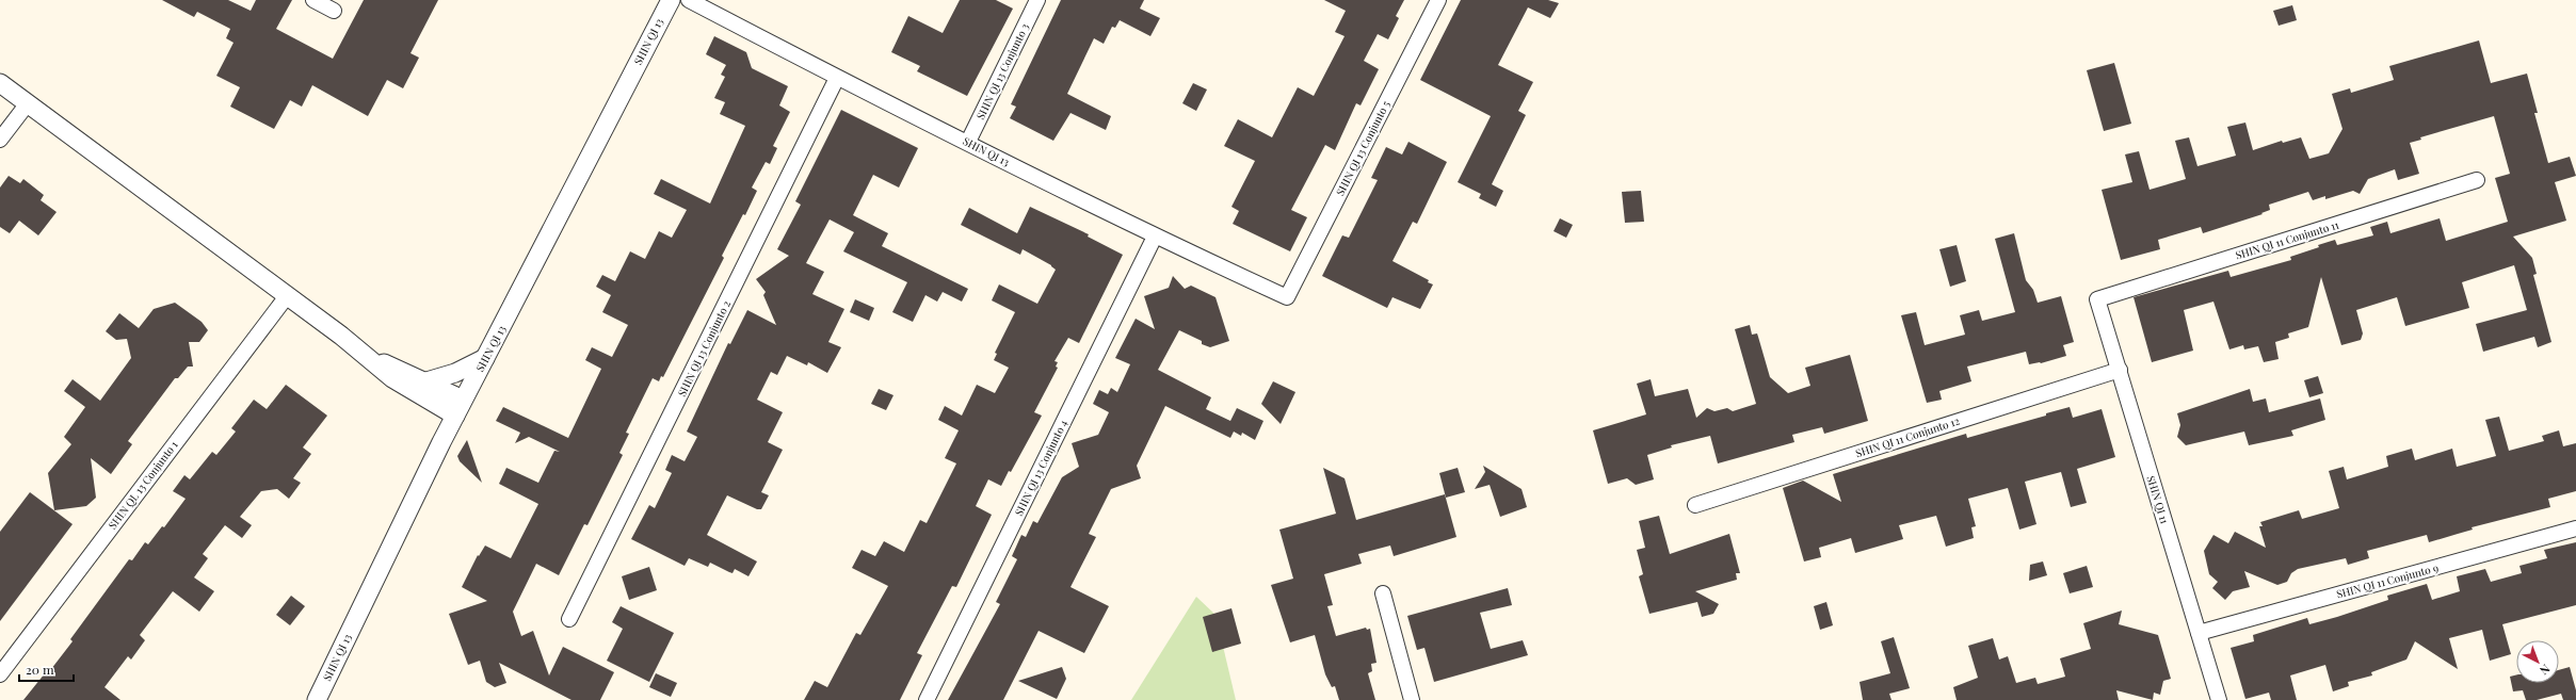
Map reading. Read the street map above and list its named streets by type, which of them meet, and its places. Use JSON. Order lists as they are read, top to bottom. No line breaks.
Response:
{"streets":{"street":["SHIN QI 13","SHIN QI 13 Conjunto 3","SHIN QI 13 Conjunto 5","SHIN QI 11 Conjunto 11","SHIN QI 13 Conjunto 2","SHIN QI 11 Conjunto 12","SHIN QI 13 Conjunto 4","SHIN QL 13 Conjunto 1","SHIN QI 11","SHIN QI 11 Conjunto 9"]},"crossings":[["SHIN QI 13","SHIN QI 13 Conjunto 3"],["SHIN QI 13","SHIN QI 13 Conjunto 5"],["SHIN QI 13","SHIN QI 13 Conjunto 2"],["SHIN QI 13","SHIN QI 13 Conjunto 4"],["SHIN QI 11 Conjunto 11","SHIN QI 11"],["SHIN QI 11 Conjunto 12","SHIN QI 11"],["SHIN QI 11","SHIN QI 11 Conjunto 9"]],"scale_bar":"20 m","north":"bottom right"}
